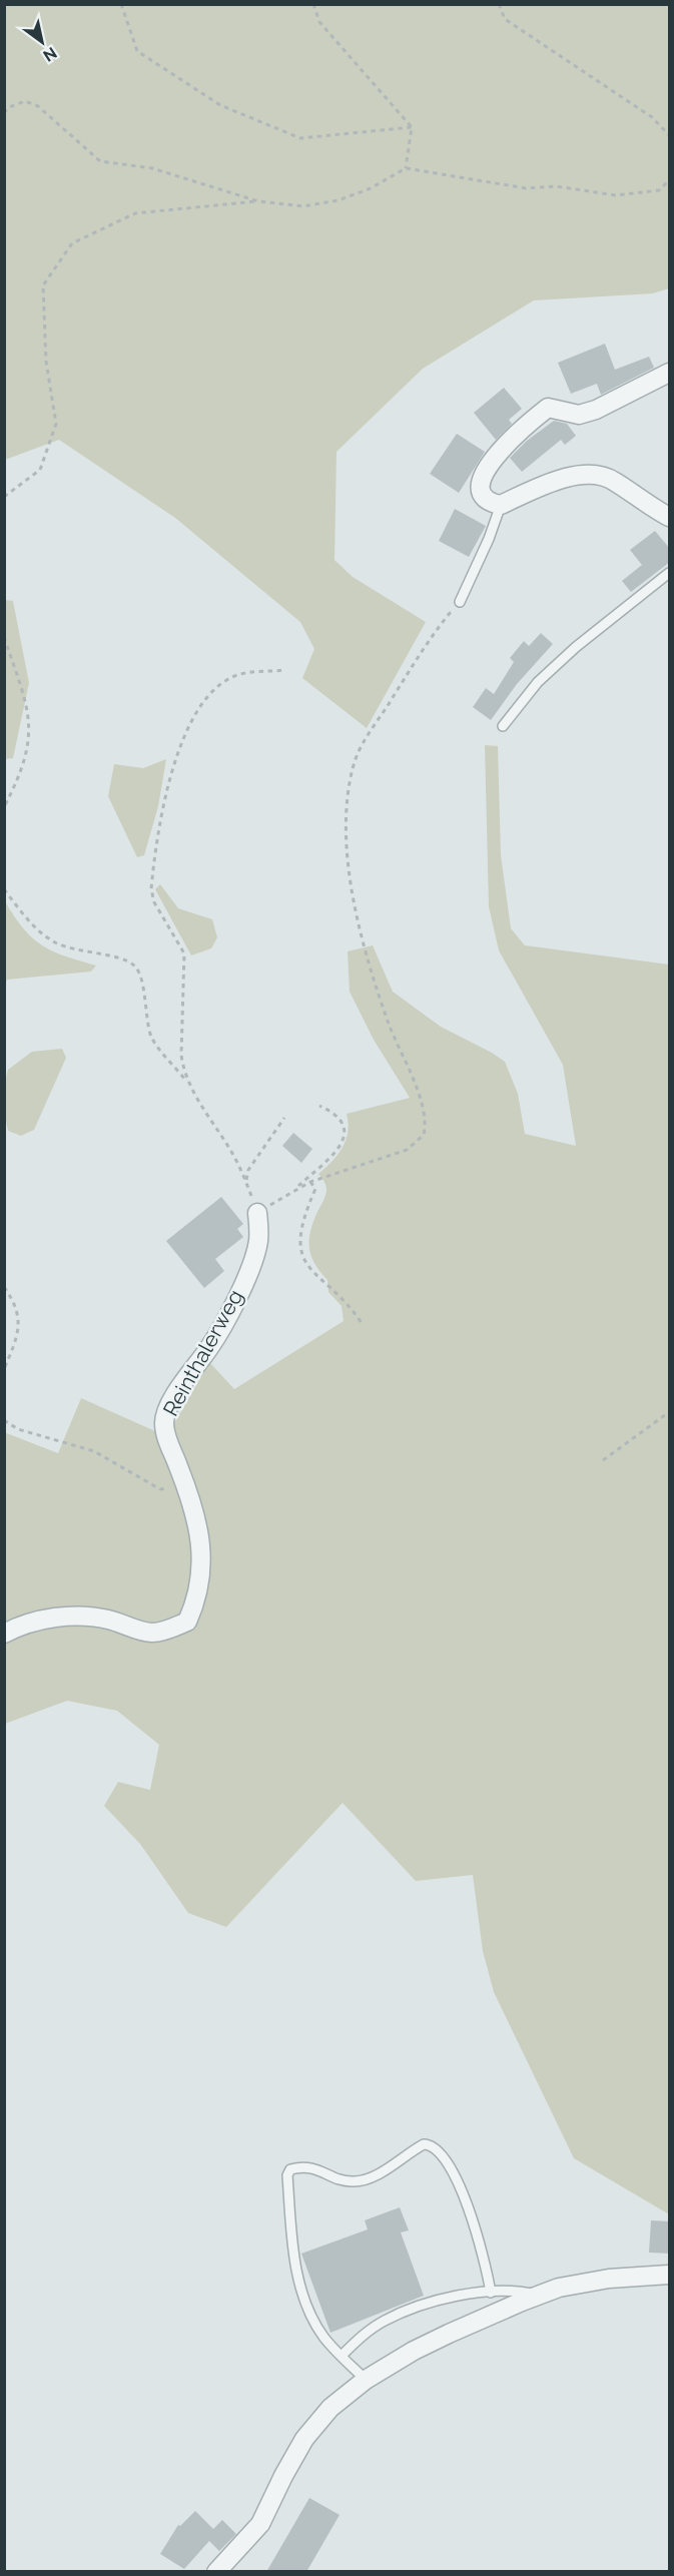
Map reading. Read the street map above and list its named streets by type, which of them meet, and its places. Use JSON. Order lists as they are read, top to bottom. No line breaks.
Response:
{"streets":{"street":["Reinthalerweg"]},"north":"bottom right"}
